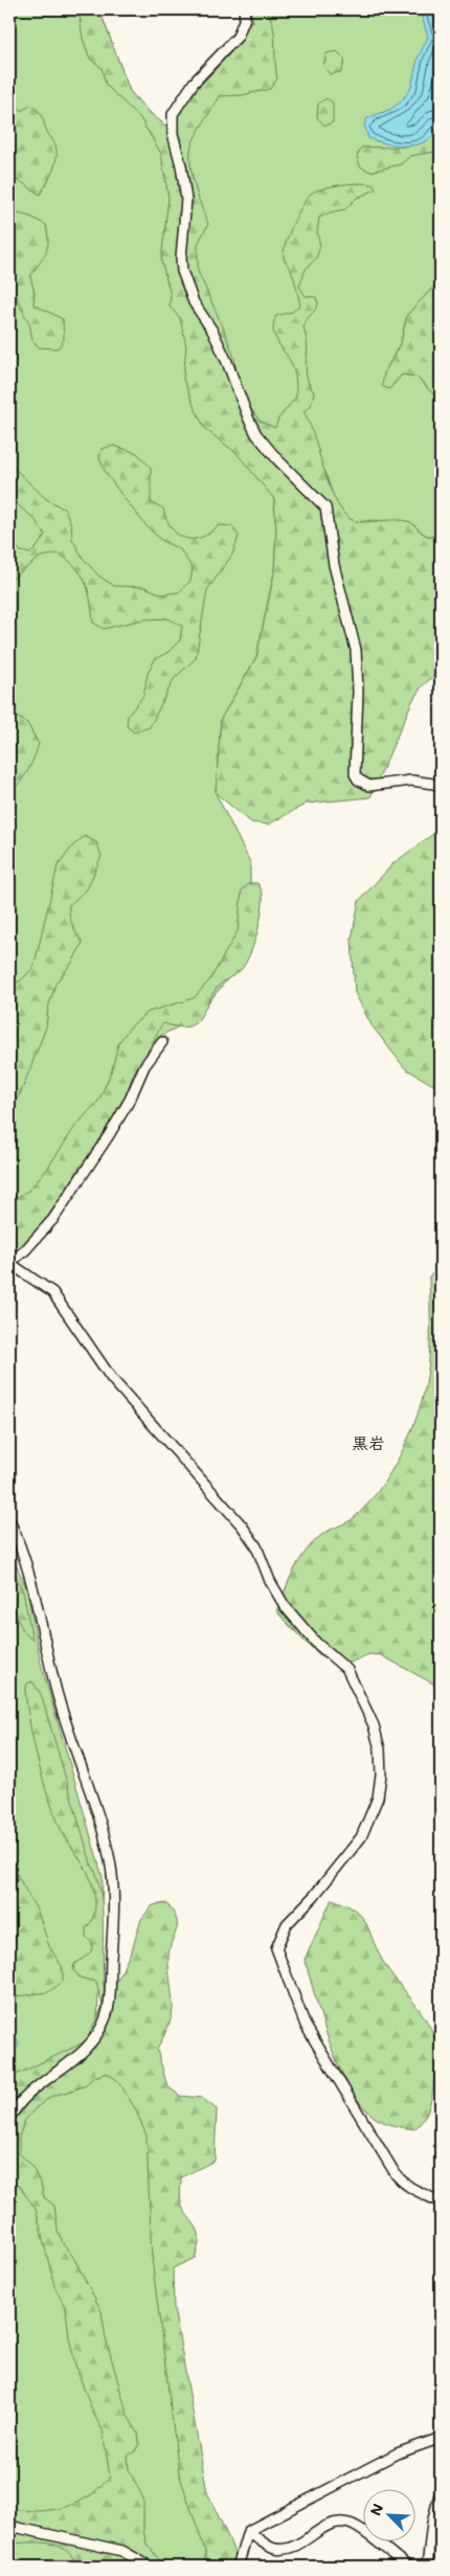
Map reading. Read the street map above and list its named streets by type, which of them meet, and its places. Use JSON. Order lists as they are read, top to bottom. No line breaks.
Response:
{"districts":["黒岩"],"north":"top left"}
